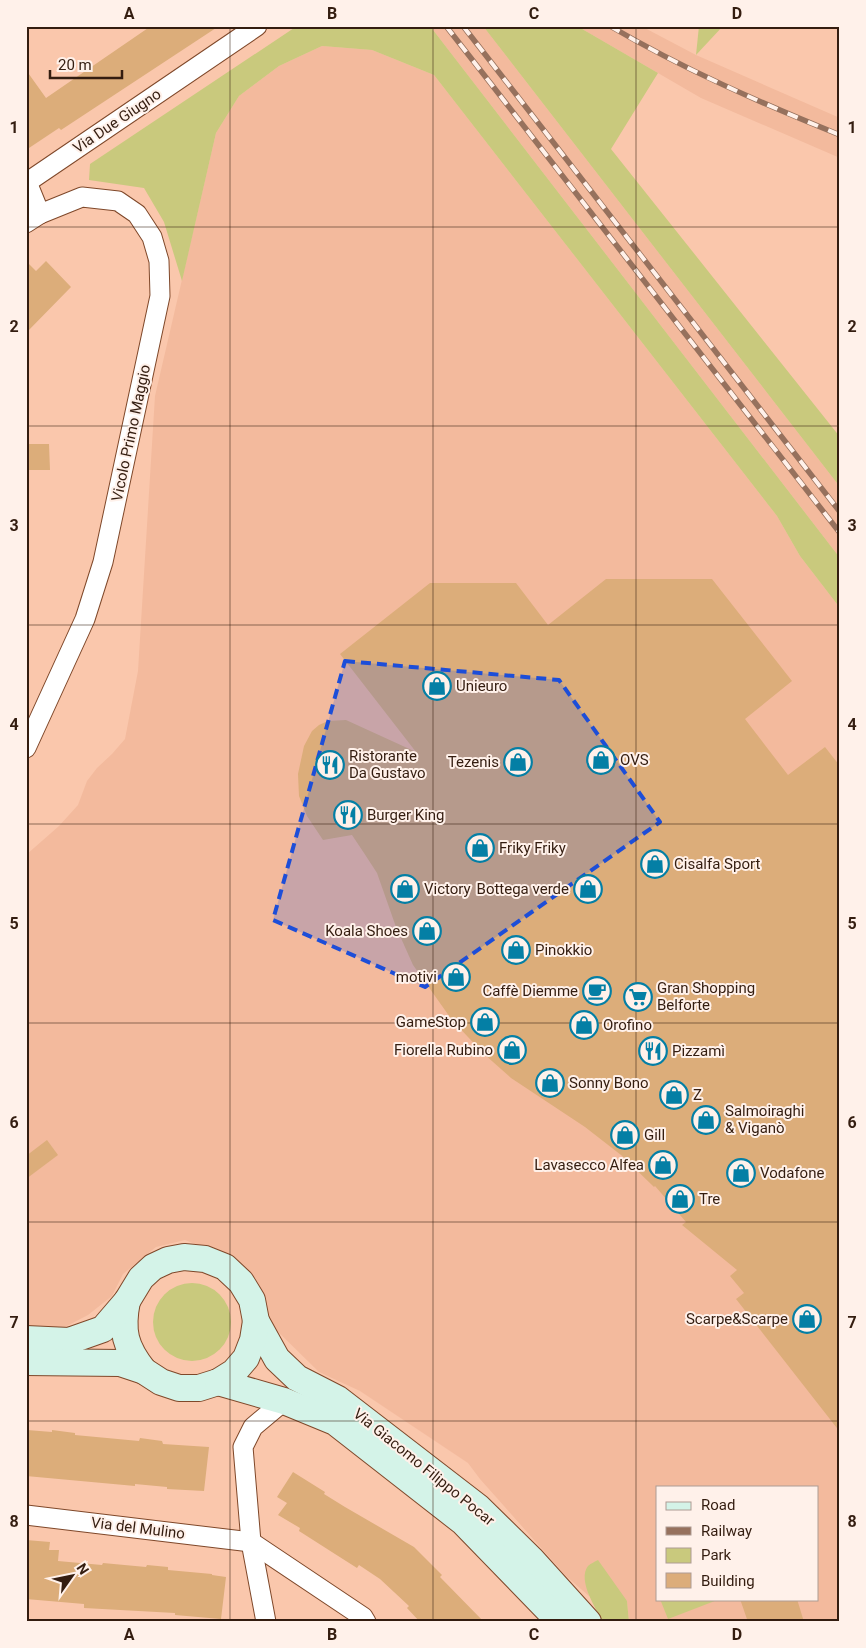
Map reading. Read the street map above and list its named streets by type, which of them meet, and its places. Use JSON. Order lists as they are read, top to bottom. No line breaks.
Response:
{"streets":{"main road":["Via Giacomo Filippo Pocar"],"street":["Via Due Giugno","Vicolo Primo Maggio","Via del Mulino"]},"crossings":[["Via Due Giugno","Vicolo Primo Maggio"]],"places":{"shop":["Unieuro","OVS","Tezenis","Friky Friky","Cisalfa Sport","Victory","Bottega verde","Koala Shoes","Pinokkio","motivi","GameStop","Orofino","Fiorella Rubino","Sonny Bono","Z","Salmoiraghi & Viganò","Gill","Lavasecco Alfea","Vodafone","Tre","Scarpe&Scarpe"],"restaurant":["Ristorante Da Gustavo","Burger King","Pizzamì"],"cafe":["Caffè Diemme"],"supermarket":["Gran Shopping Belforte"]},"legend":["Road","Railway","Park","Building"],"scale_bar":"20 m","north":"top right","grid":{"columns":["A","B","C","D"],"rows":["1","2","3","4","5","6","7","8"]}}
